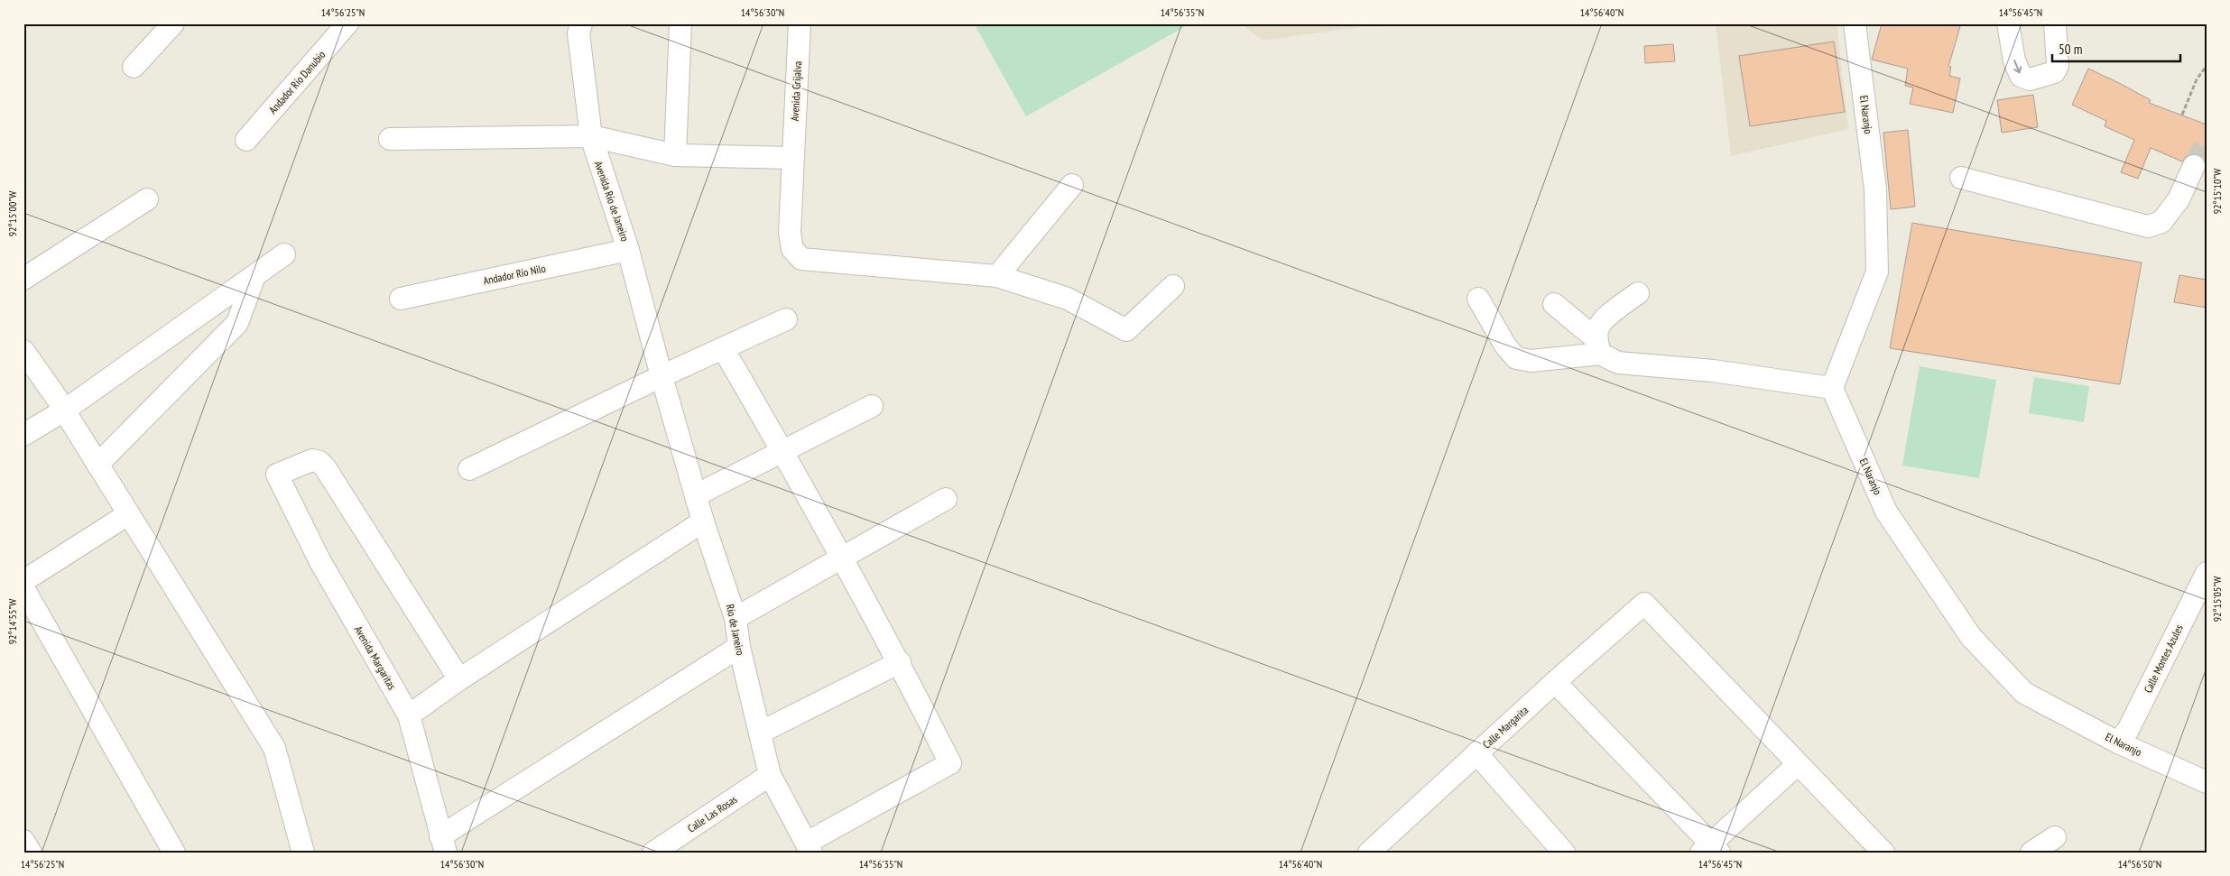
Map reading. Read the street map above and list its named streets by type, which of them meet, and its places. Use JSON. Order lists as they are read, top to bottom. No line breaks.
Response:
{"streets":{"street":["Andador Río Danubio","Avenida Grijalva","El Naranjo","Avenida Río de Janeiro","Andador Río Nilo","Río de Janeiro","Avenida Margaritas","Calle Montes Azules","Calle Margarita","Calle Las Rosas"]},"crossings":[["El Naranjo","Calle Montes Azules"],["Avenida Río de Janeiro","Andador Río Nilo"],["Avenida Río de Janeiro","Río de Janeiro"],["Río de Janeiro","Calle Las Rosas"]],"scale_bar":"50 m","coordinates":["14°56'25\"N","14°56'30\"N","14°56'35\"N","14°56'40\"N","14°56'45\"N","92°15'10\"W","92°15'00\"W","92°15'05\"W","92°14'55\"W","14°56'50\"N"]}
